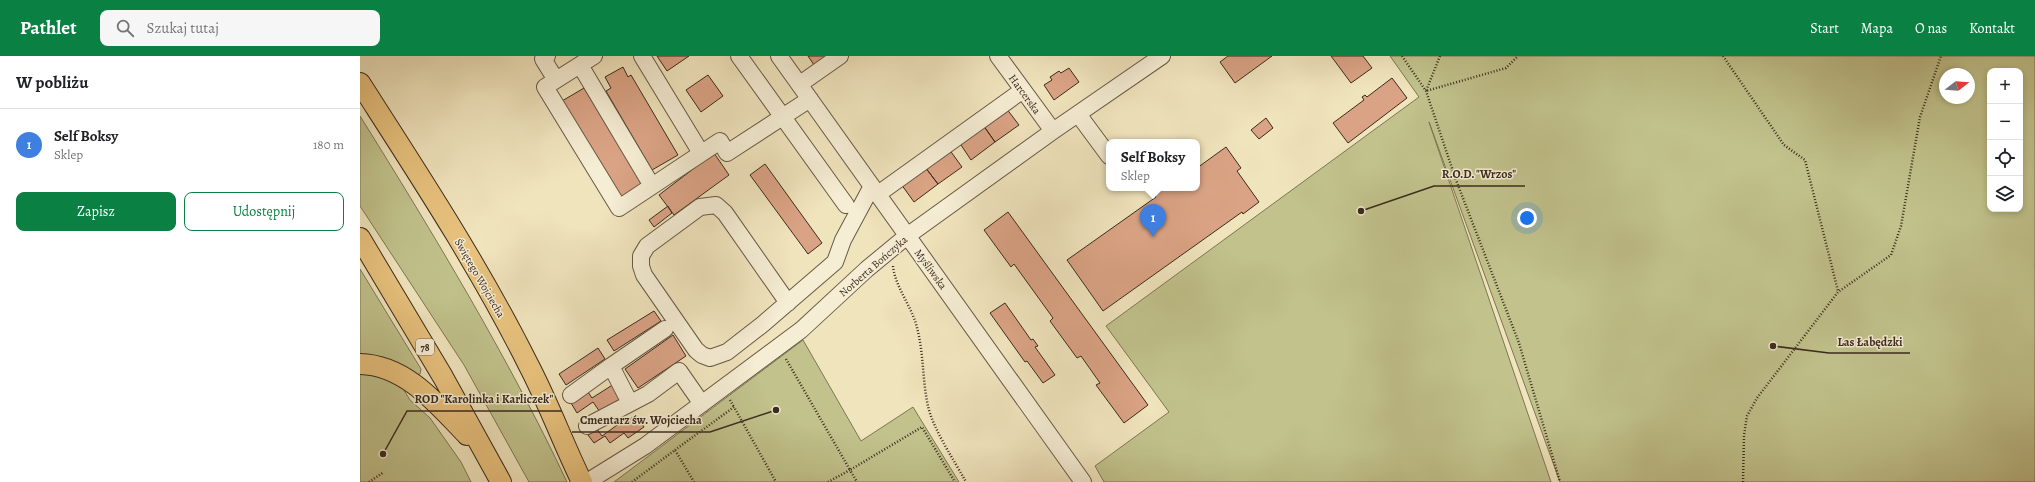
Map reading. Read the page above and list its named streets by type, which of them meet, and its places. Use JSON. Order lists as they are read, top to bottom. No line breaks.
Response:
{"streets":{"main road":["Świętego Wojciecha","78"],"street":["Harcerska","Norberta Bończyka","Myśliwska"]},"crossings":[["Harcerska","Norberta Bończyka"],["Norberta Bończyka","Myśliwska"]],"places":["R.O.D. \"Wrzos\"","Las Łabędzki","Cmentarz św. Wojciecha","ROD \"Karolinka i Karliczek\""],"north":"right","page":{"header":"Pathlet","search":"Szukaj tutaj","nav":["Start","Mapa","O nas","Kontakt"],"heading":"W pobliżu","map_buttons":["+","−"],"list":[{"mark":"1","name":"Self Boksy","note":"Sklep","value":"180 m"}],"popup":["Self Boksy","Sklep"],"buttons":["Zapisz","Udostępnij"],"pins":"1"}}
